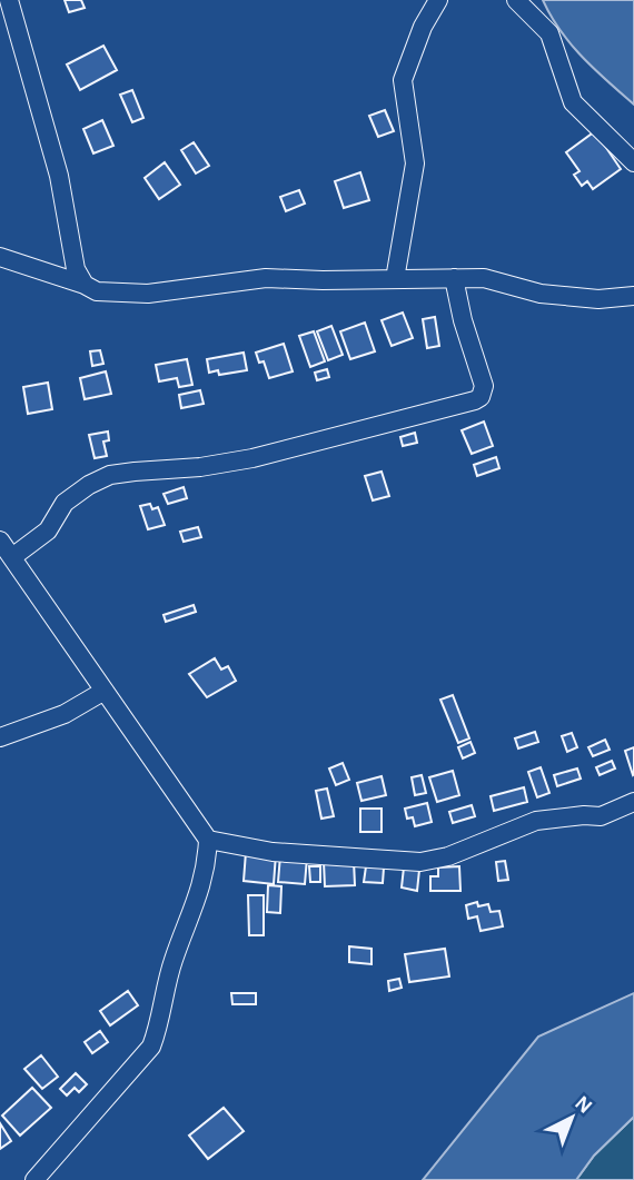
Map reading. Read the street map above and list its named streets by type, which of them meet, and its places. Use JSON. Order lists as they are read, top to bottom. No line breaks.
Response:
{"north":"top right"}
